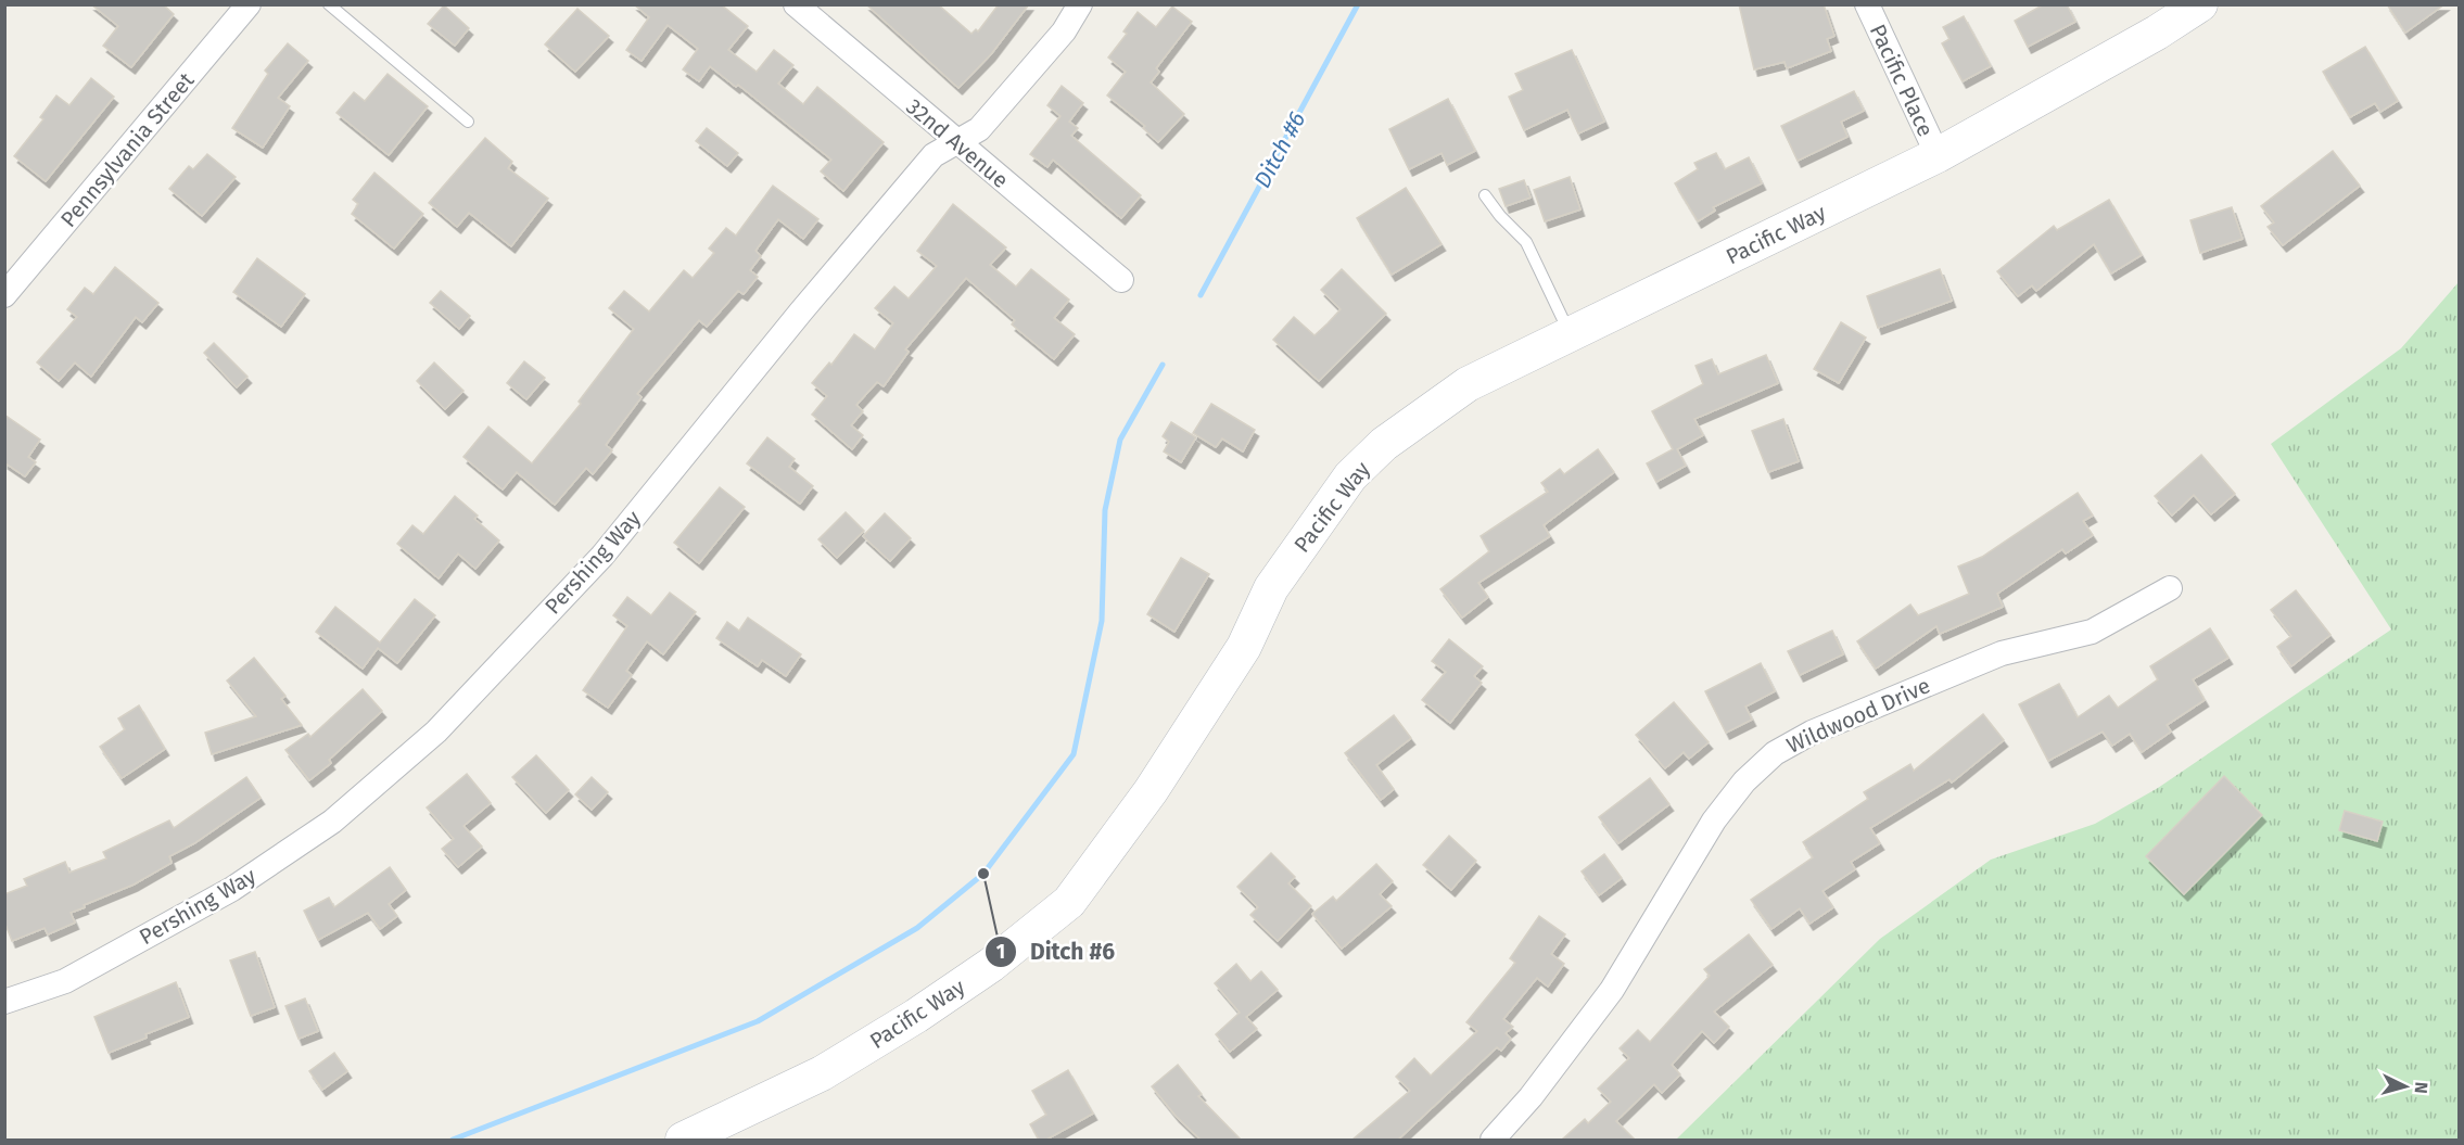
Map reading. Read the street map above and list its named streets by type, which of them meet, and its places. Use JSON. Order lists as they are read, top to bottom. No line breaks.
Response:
{"streets":{"main road":["Pacific Way"],"street":["Pacific Place","32nd Avenue","Pennsylvania Street","Pershing Way","Wildwood Drive"]},"crossings":[["Pacific Place","Pacific Way"],["32nd Avenue","Pershing Way"]],"water":["Ditch #6"],"places":["Ditch #6"],"north":"right"}
